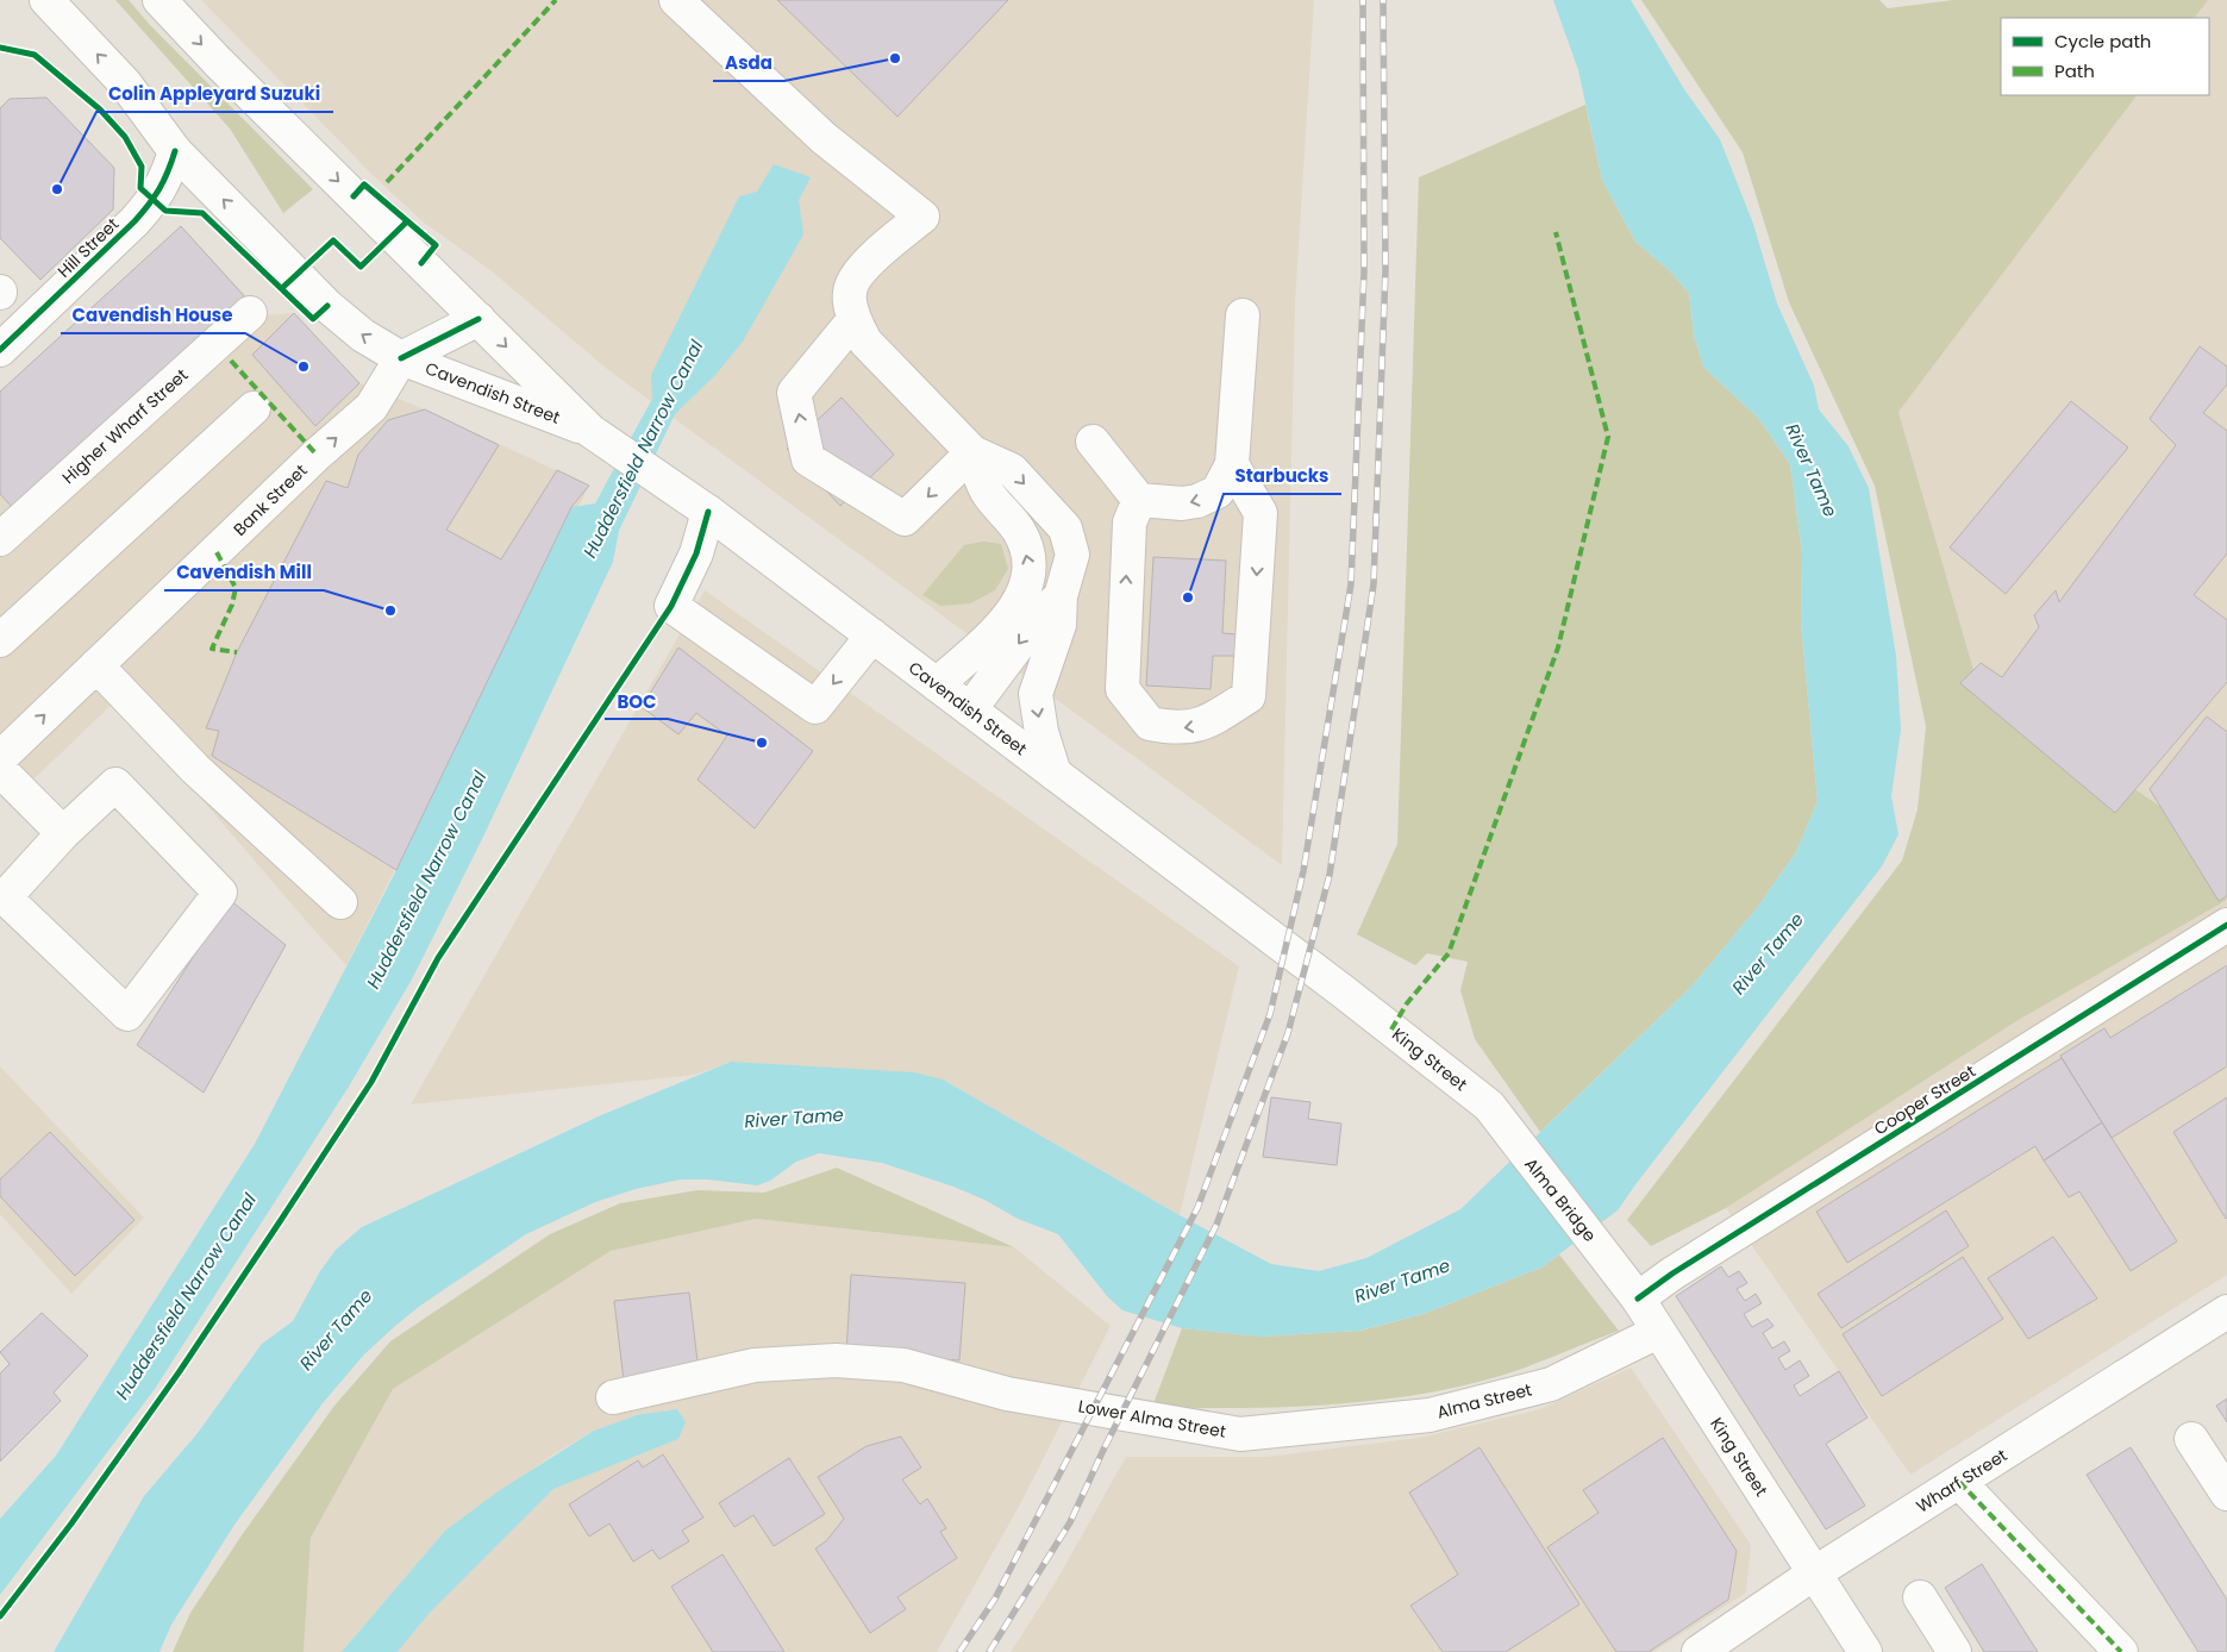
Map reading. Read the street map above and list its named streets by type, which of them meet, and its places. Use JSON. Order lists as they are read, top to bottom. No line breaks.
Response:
{"streets":{"street":["Hill Street","Cavendish Street","Higher Wharf Street","Bank Street","King Street","Cooper Street","Alma Bridge","Alma Street","Lower Alma Street","Wharf Street"]},"crossings":[["Hill Street","Cavendish Street"],["Cavendish Street","Bank Street"],["Cavendish Street","King Street"],["King Street","Cooper Street"],["King Street","Alma Bridge"],["King Street","Alma Street"],["King Street","Wharf Street"],["Alma Street","Lower Alma Street"]],"water":["Huddersfield Narrow Canal","River Tame"],"places":["Asda","Colin Appleyard Suzuki","Cavendish House","Starbucks","Cavendish Mill","BOC"],"legend":["Cycle path","Path"]}
